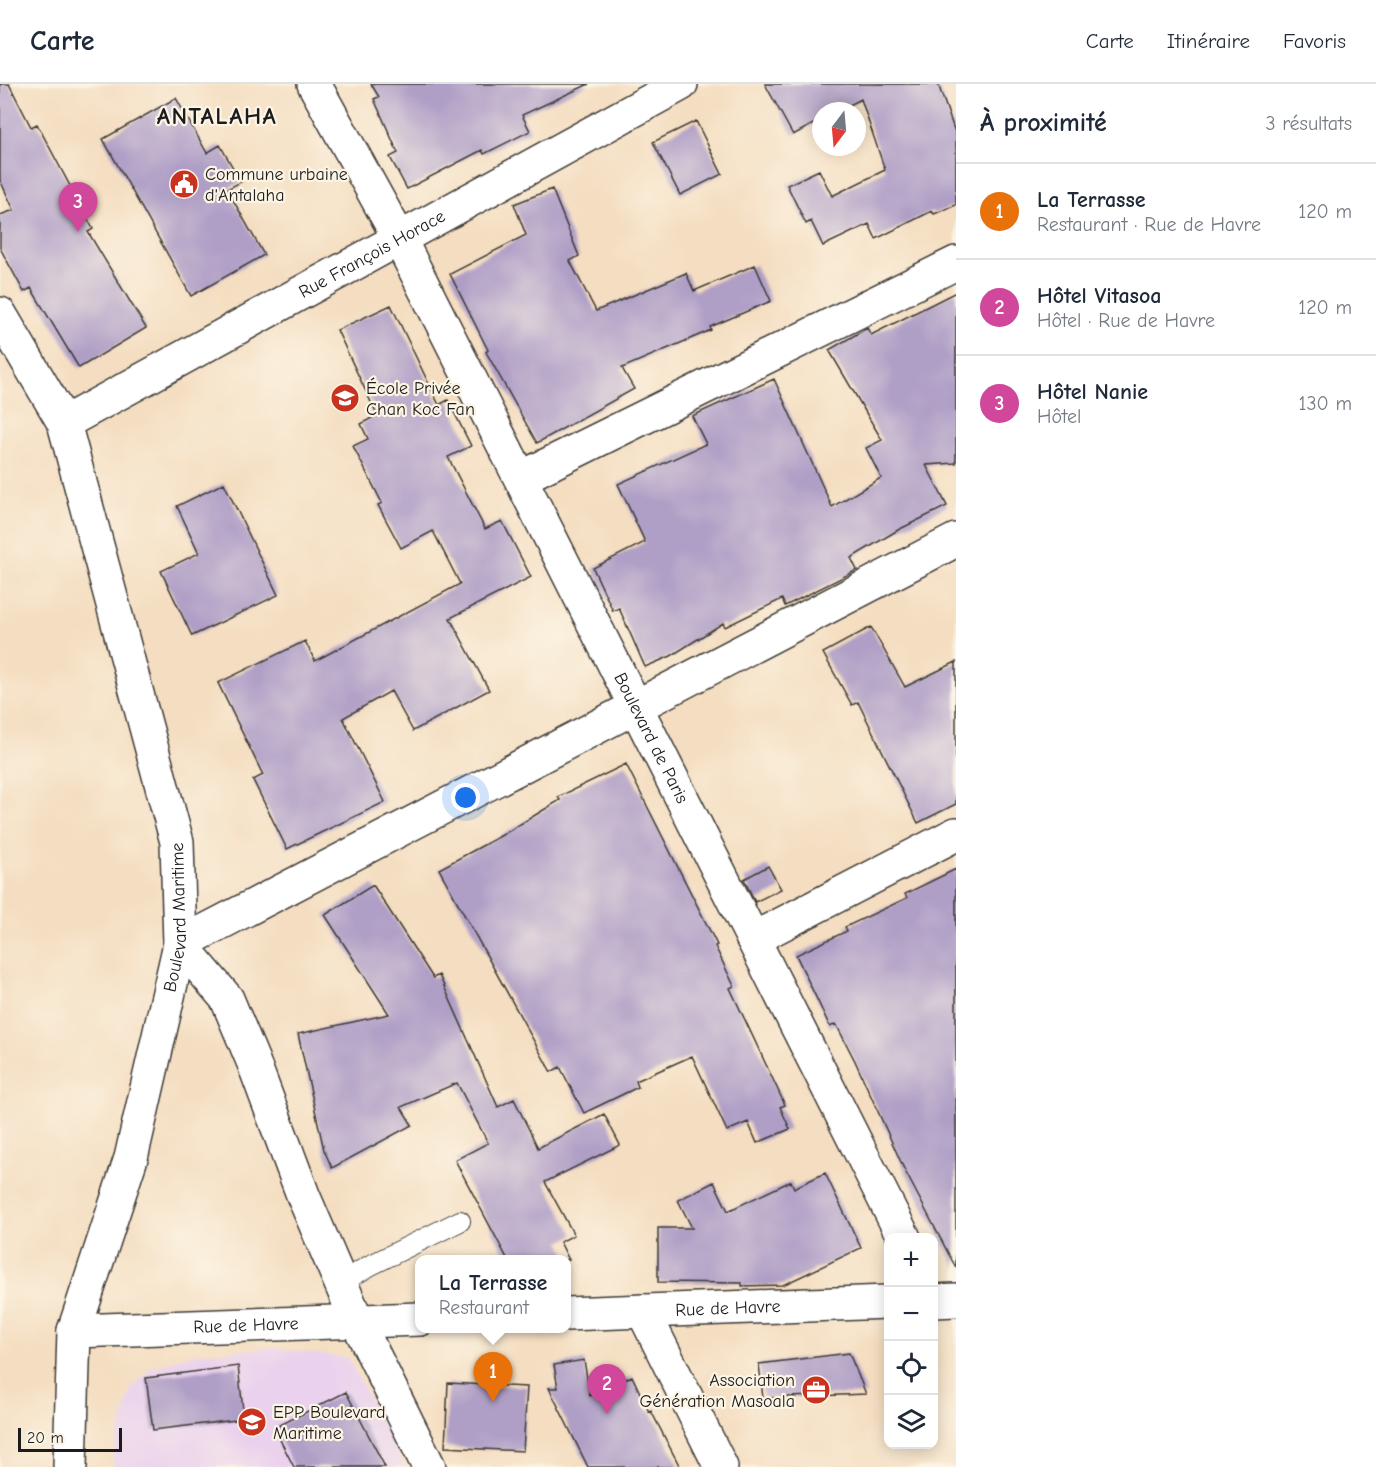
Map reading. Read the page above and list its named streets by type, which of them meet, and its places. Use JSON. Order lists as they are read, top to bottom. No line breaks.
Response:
{"streets":{"street":["Rue François Horace","Boulevard de Paris","Boulevard Maritime","Rue de Havre"]},"crossings":[["Rue François Horace","Boulevard de Paris"],["Rue François Horace","Boulevard Maritime"],["Boulevard Maritime","Rue de Havre"]],"districts":["ANTALAHA"],"places":{"public building":["Commune urbaine d'Antalaha"],"school or university":["École Privée Chan Koc Fan","EPP Boulevard Maritime"],"office":["Association Génération Masoala"]},"scale_bar":"20 m","north":"bottom","page":{"header":"Carte","nav":["Carte","Itinéraire","Favoris"],"heading":["À proximité","3 résultats"],"list":[{"mark":"1","name":"La Terrasse","note":"Restaurant · Rue de Havre","value":"120 m"},{"mark":"2","name":"Hôtel Vitasoa","note":"Hôtel · Rue de Havre","value":"120 m"},{"mark":"3","name":"Hôtel Nanie","note":"Hôtel","value":"130 m"}],"pins":["3","1","2"],"map_buttons":["+","−"],"popup":["La Terrasse","Restaurant"],"scale":"20 m"}}
